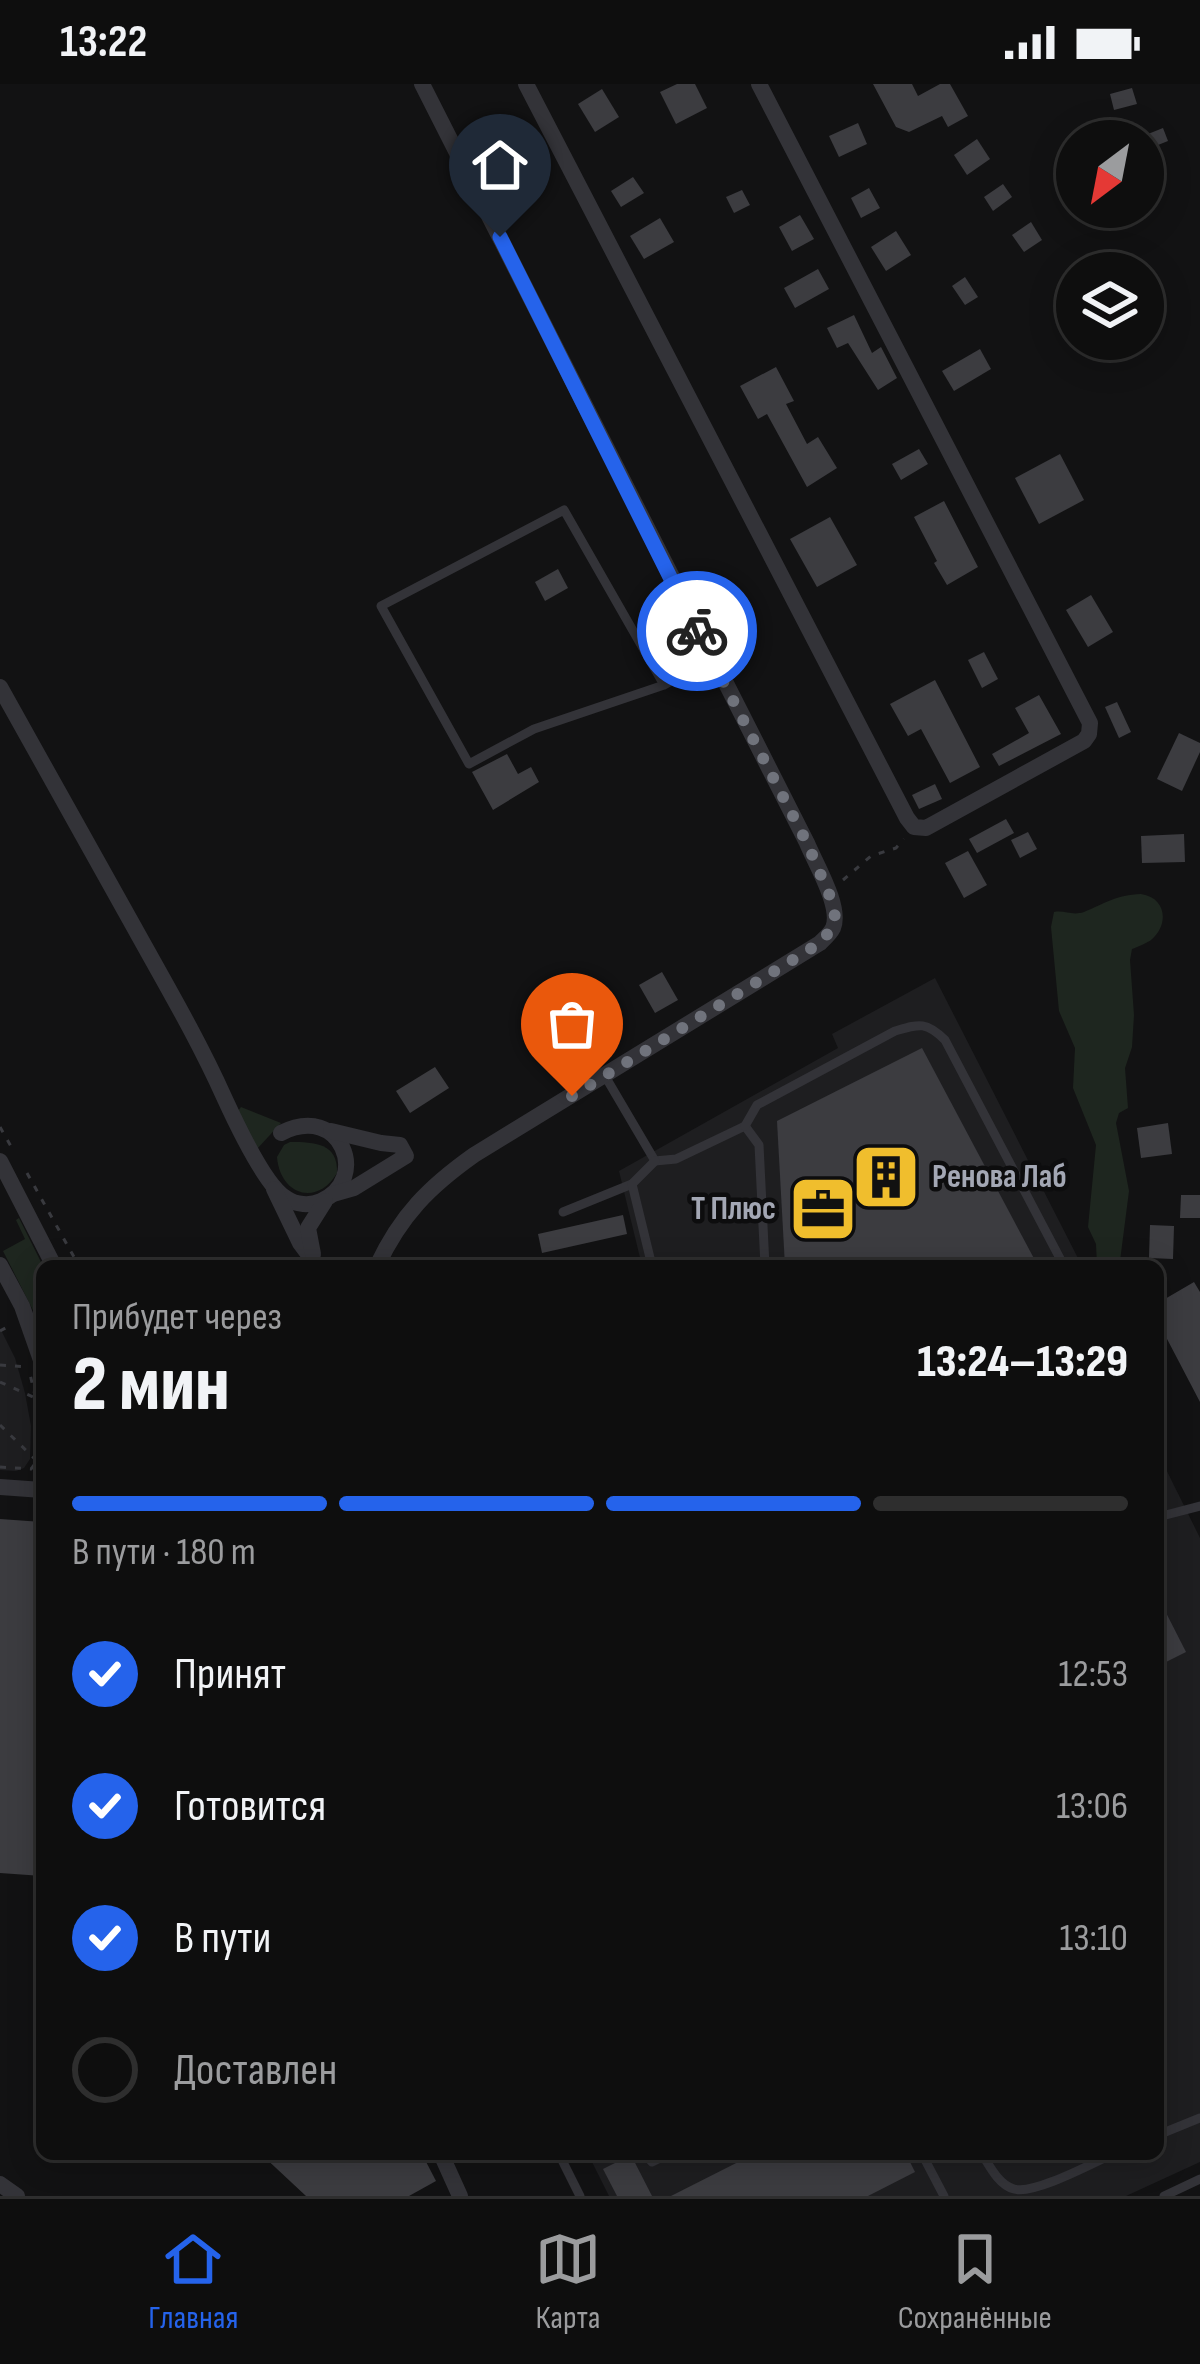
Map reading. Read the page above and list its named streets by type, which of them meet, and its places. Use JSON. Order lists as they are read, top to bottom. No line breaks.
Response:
{"places":{"building":["Ренова Лаб"],"office":["Т Плюс"]},"north":"bottom left","page":{"status":"13:22","heading":["2 мин","Прибудет через","13:24–13:29"],"bar":"В пути · 180 m","list":[["Принят","12:53"],["Готовится","13:06"],["В пути","13:10"],"Доставлен"],"tabs":["Главная","Карта","Сохранённые"]}}
